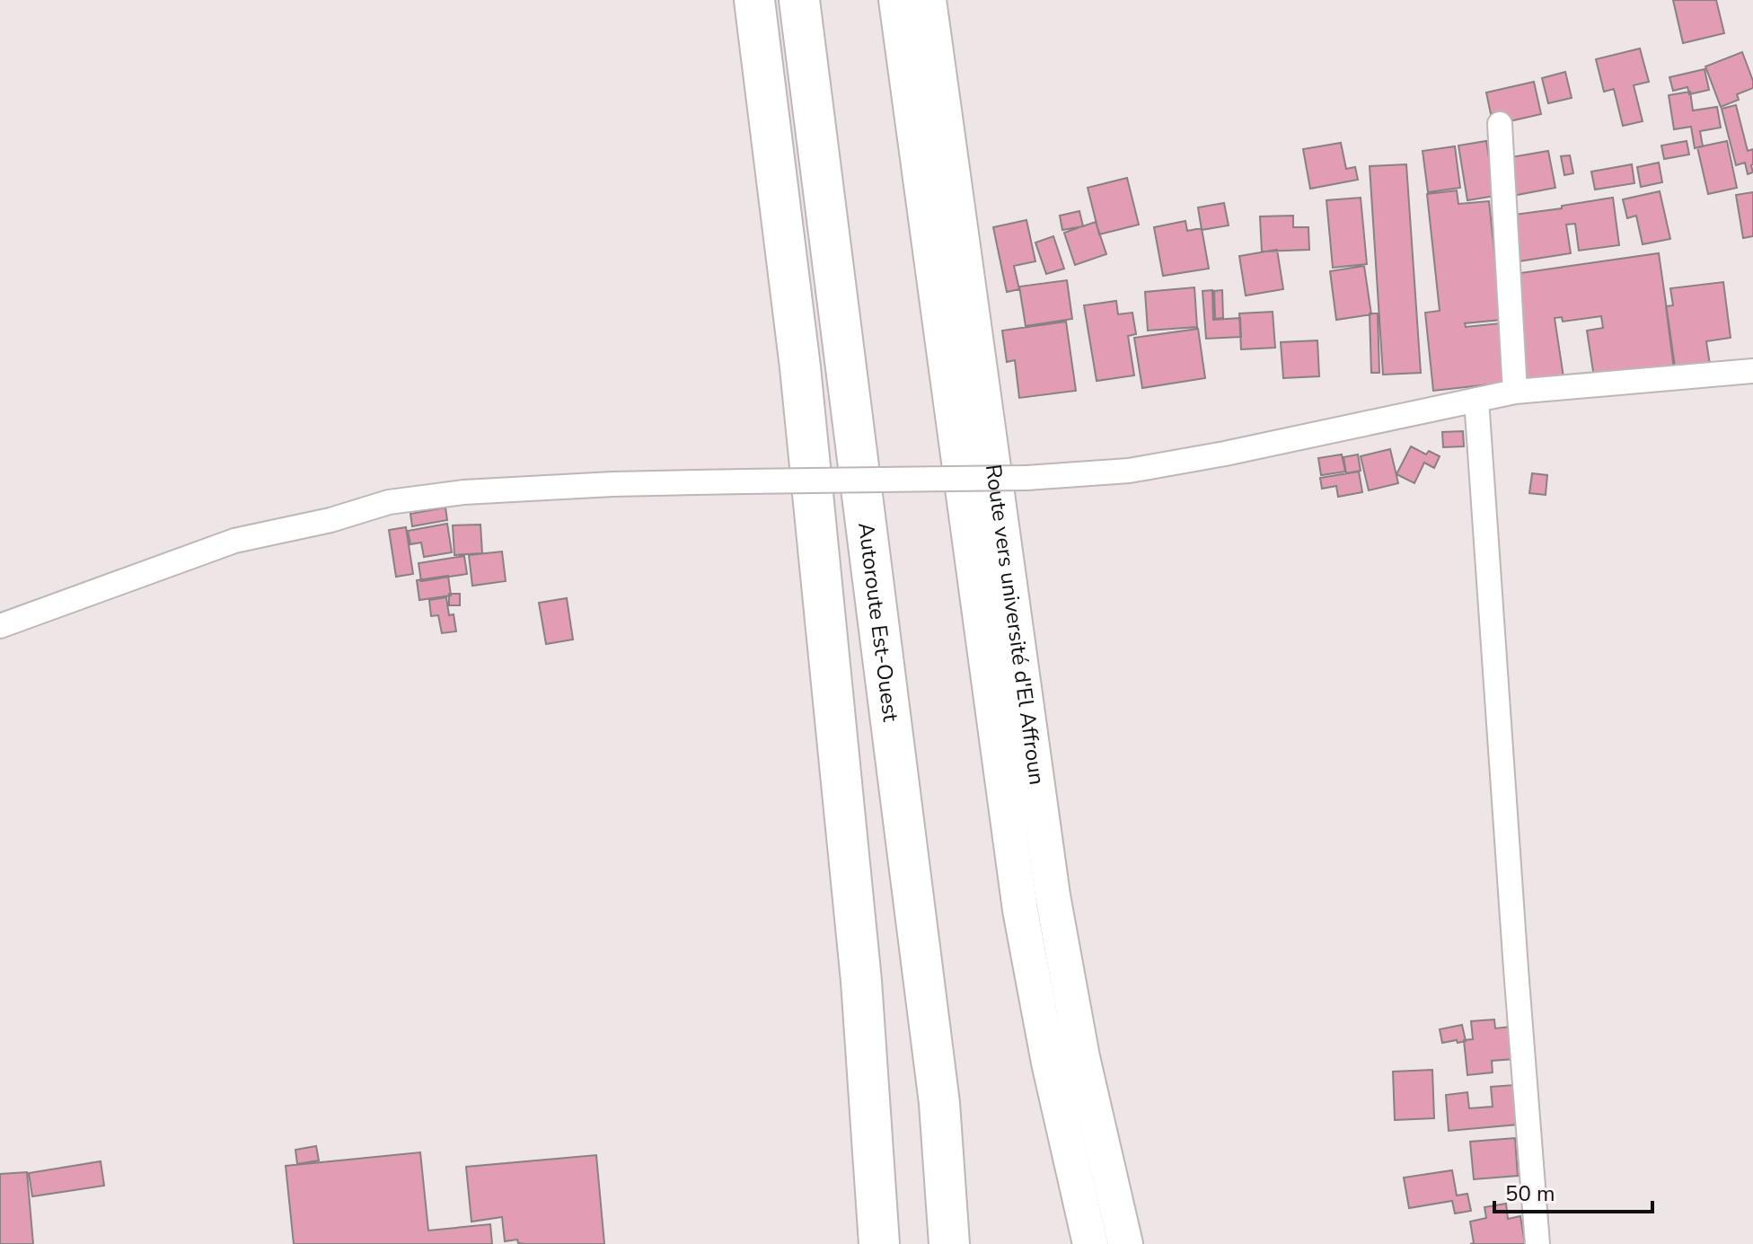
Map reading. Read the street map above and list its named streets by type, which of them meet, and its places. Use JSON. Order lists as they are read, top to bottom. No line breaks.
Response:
{"streets":{"highway":["Autoroute Est-Ouest"],"main road":["Route vers université d'El Affroun"]},"scale_bar":"50 m"}
